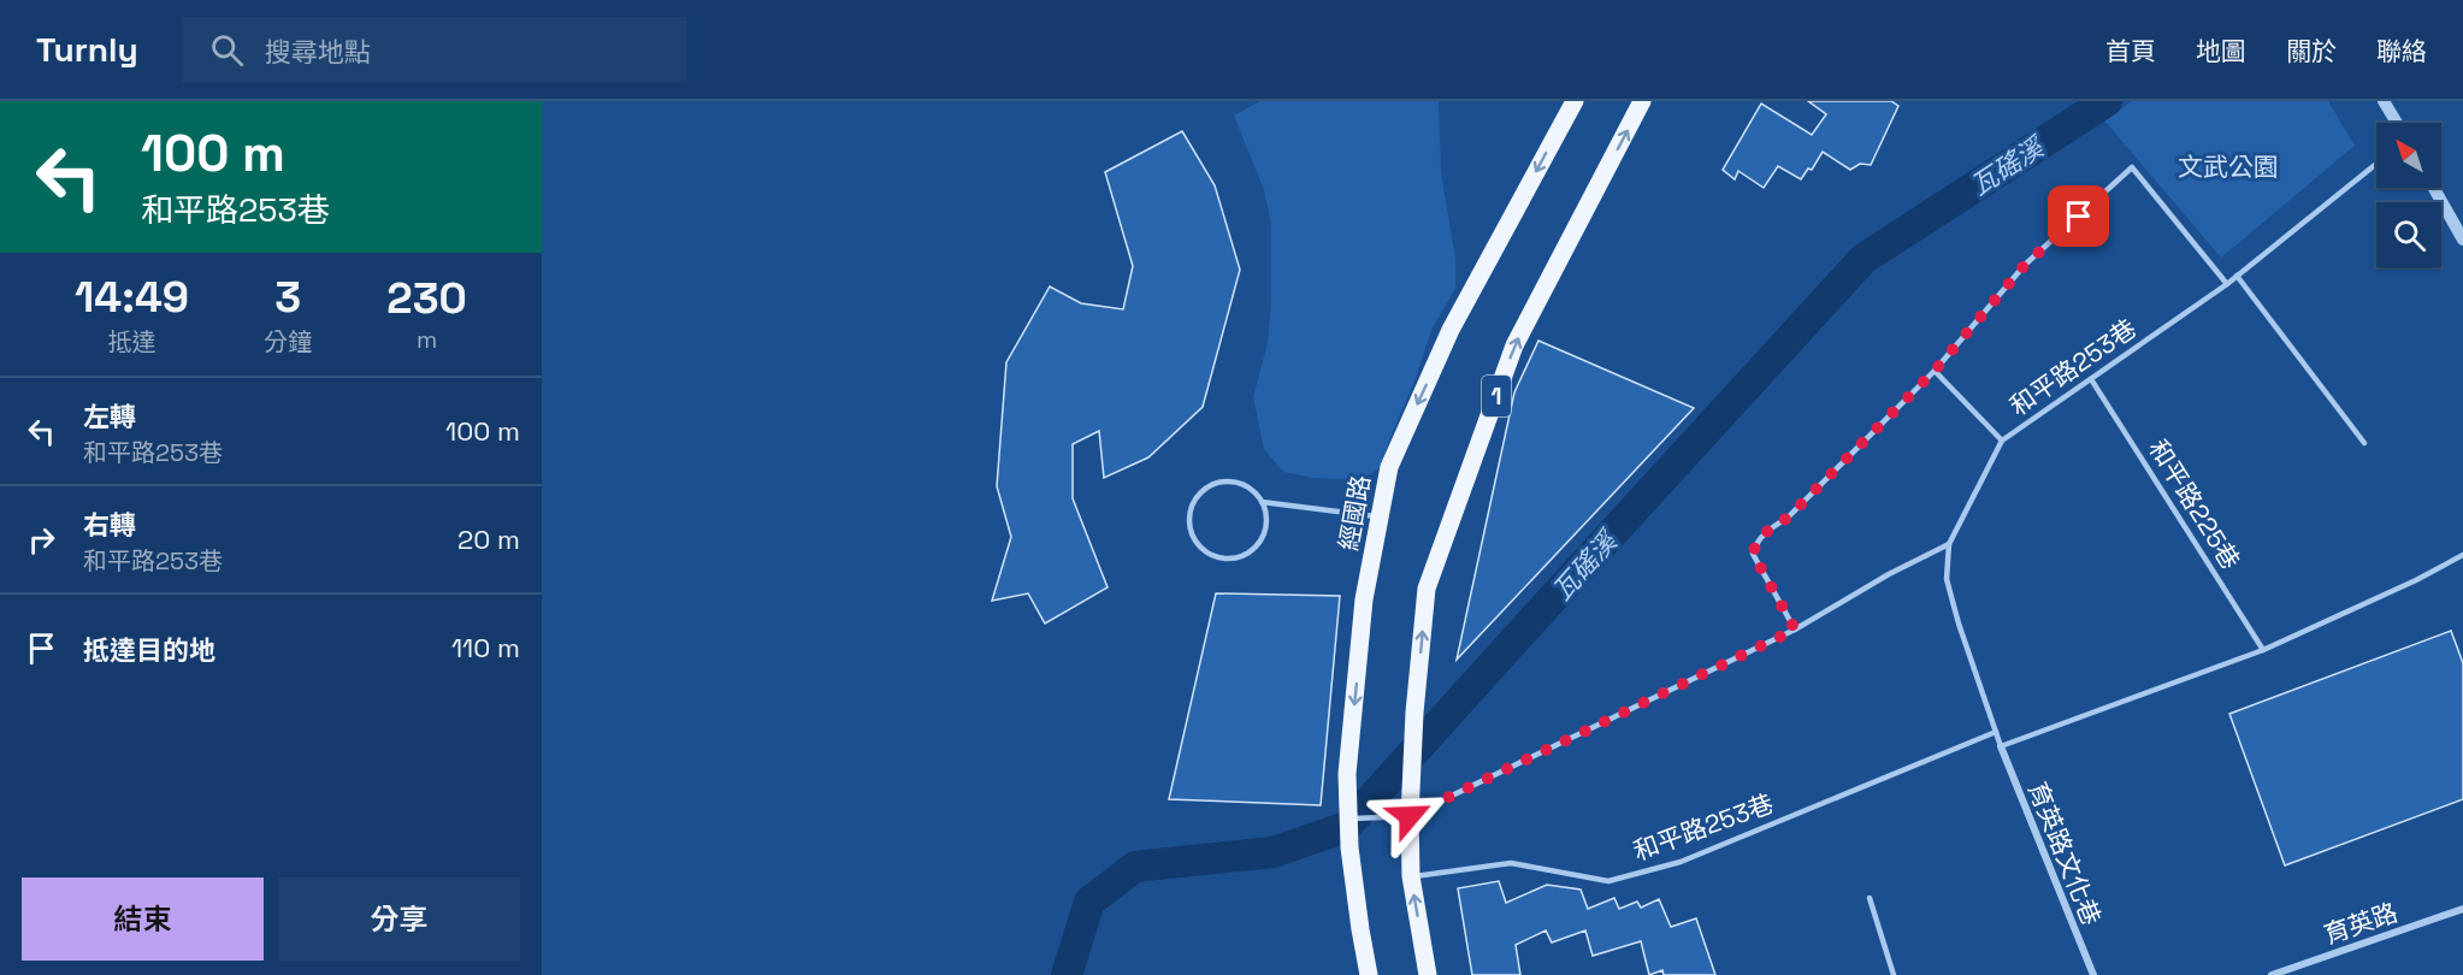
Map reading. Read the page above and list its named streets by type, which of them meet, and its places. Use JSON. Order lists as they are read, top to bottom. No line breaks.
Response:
{"streets":{"main road":["1","經國路"],"street":["育英路文化巷","育英路"],"lane":["和平路253巷","和平路225巷"]},"crossings":[["和平路253巷","1"],["和平路253巷","和平路225巷"],["和平路253巷","育英路文化巷"]],"water":["瓦磘溪"],"parks":["文武公園"],"north":"top left","page":{"header":"Turnly","search":"搜尋地點","nav":["首頁","地圖","關於","聯絡"],"turn":["100 m","和平路253巷"],"eta":["14:49","抵達","3","分鐘","230","m"],"list":[{"name":"左轉","note":"和平路253巷","value":"100 m"},{"name":"右轉","note":"和平路253巷","value":"20 m"},{"name":"抵達目的地","value":"110 m"}],"buttons":["結束","分享"]}}
